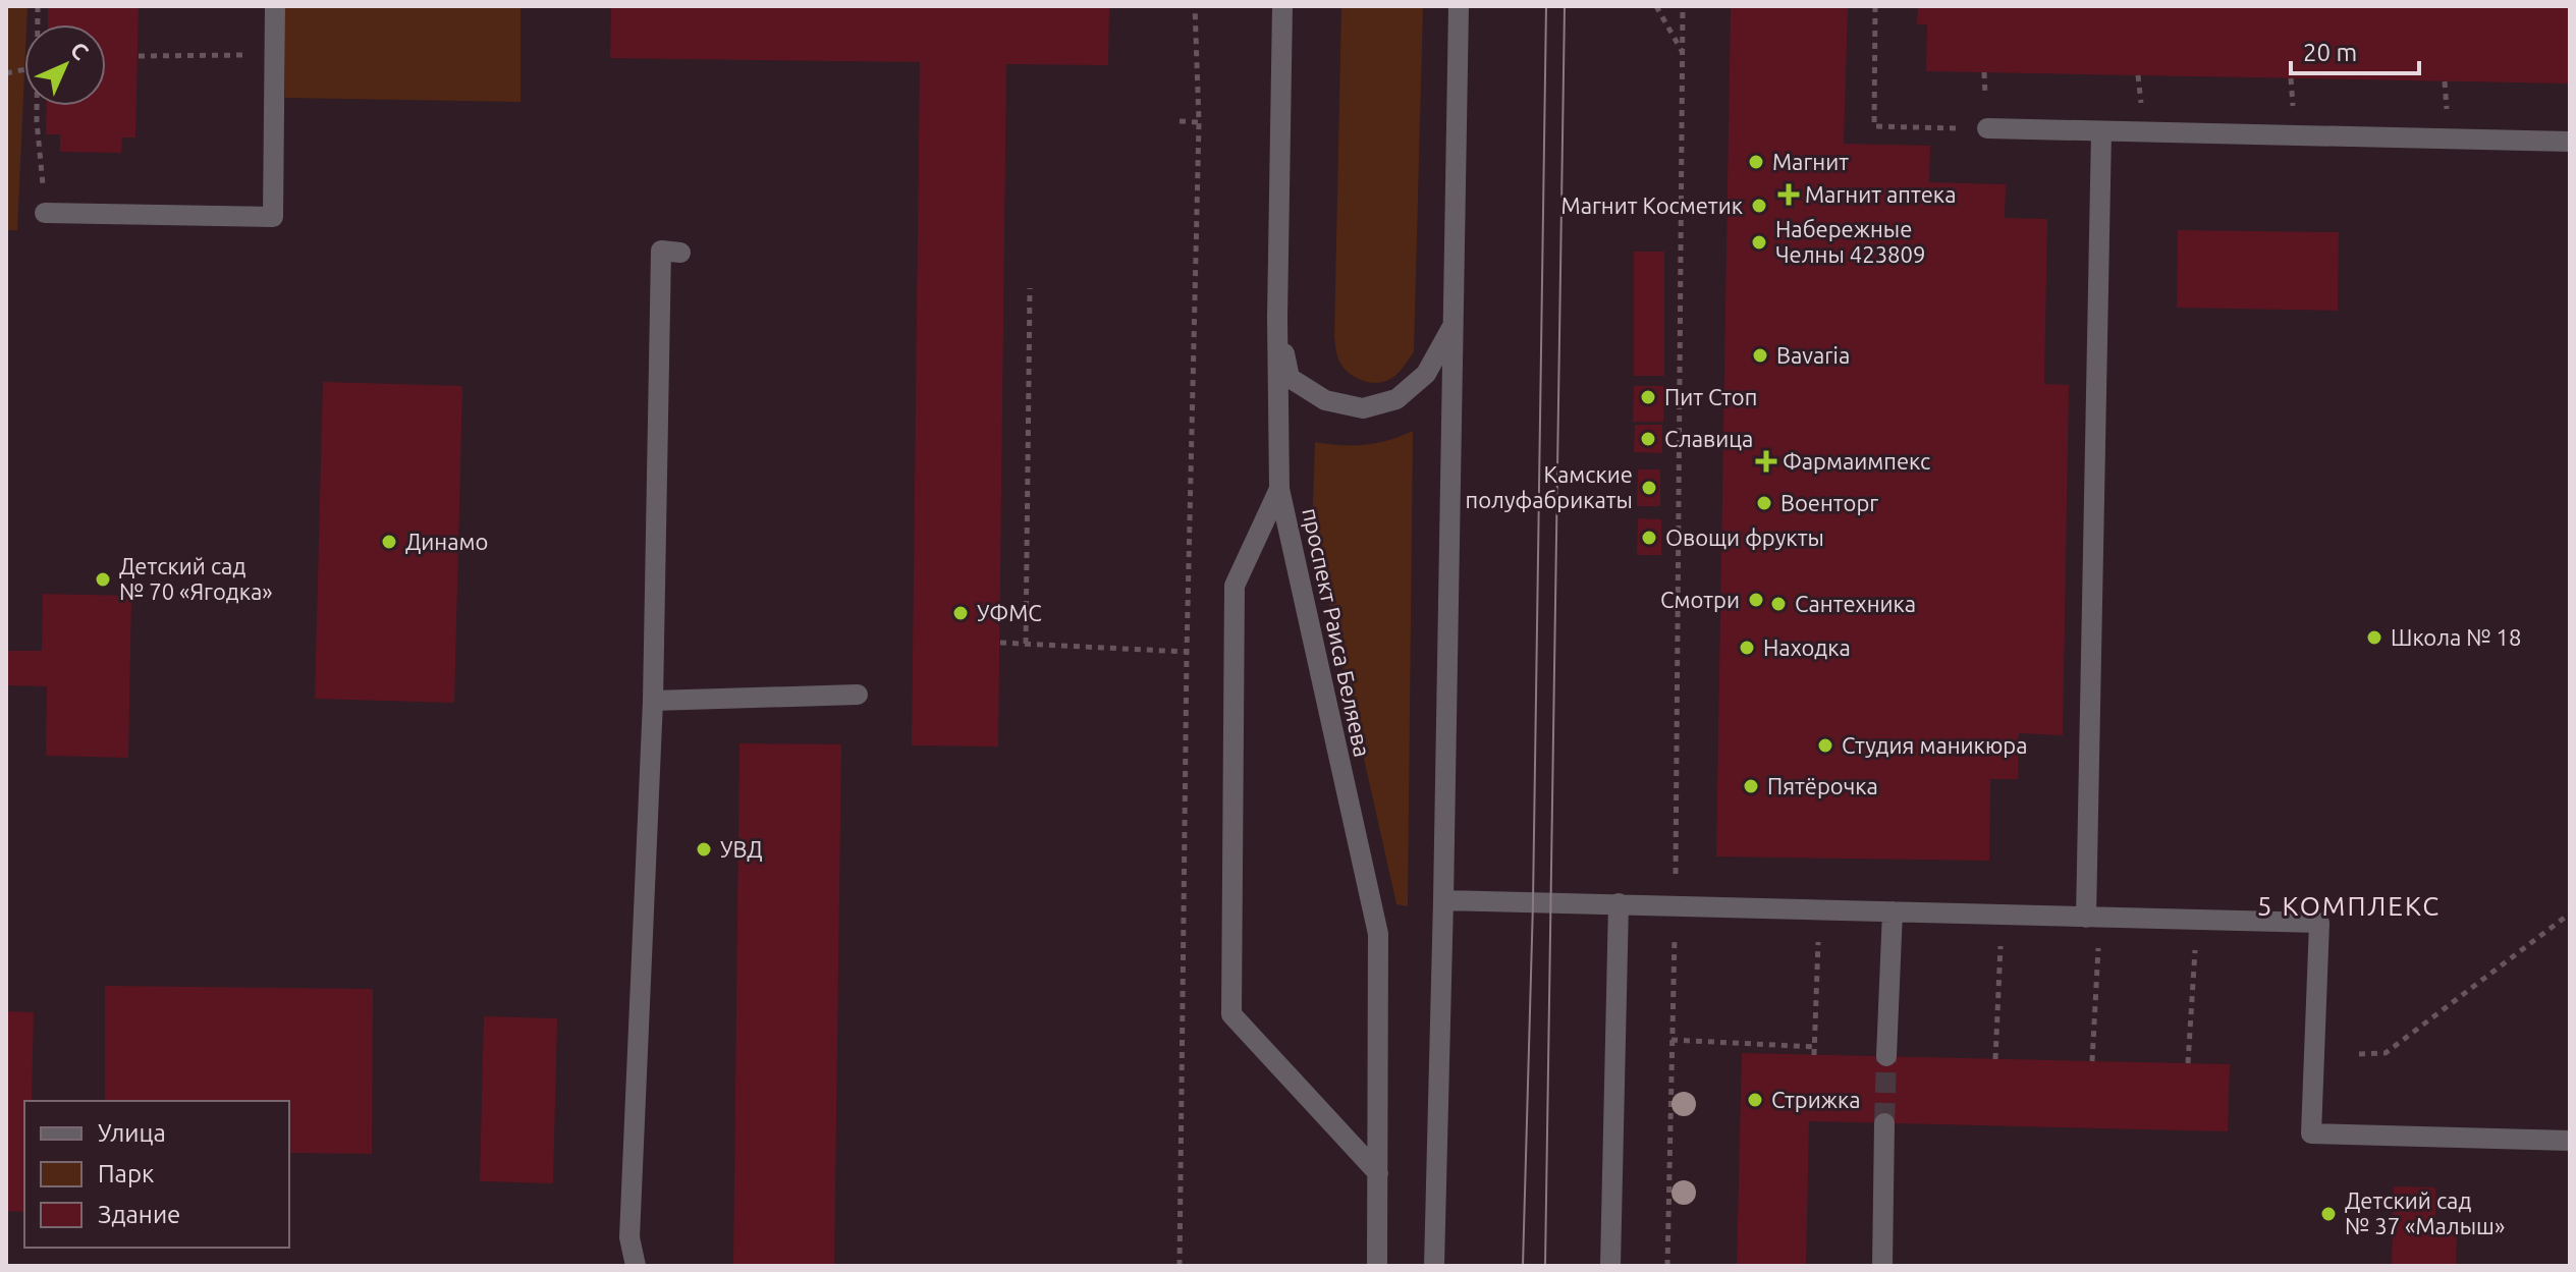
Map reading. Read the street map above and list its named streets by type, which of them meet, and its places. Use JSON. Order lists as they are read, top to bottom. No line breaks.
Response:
{"streets":{"street":["проспект Раиса Беляева"]},"districts":["5 КОМПЛЕКС"],"places":{"other":["Магнит","Магнит Косметик","Набережные Челны 423809","Bavaria","Пит Стоп","Славица","Камские полуфабрикаты","Военторг","Овощи фрукты","Динамо","Детский сад № 70 «Ягодка»","Смотри","Сантехника","УФМС","Школа № 18","Находка","Студия маникюра","Пятёрочка","УВД","Стрижка","Детский сад № 37 «Малыш»"],"health":["Магнит аптека","Фармаимпекс"]},"legend":["Улица","Парк","Здание"],"scale_bar":"20 m","north":"top right"}
